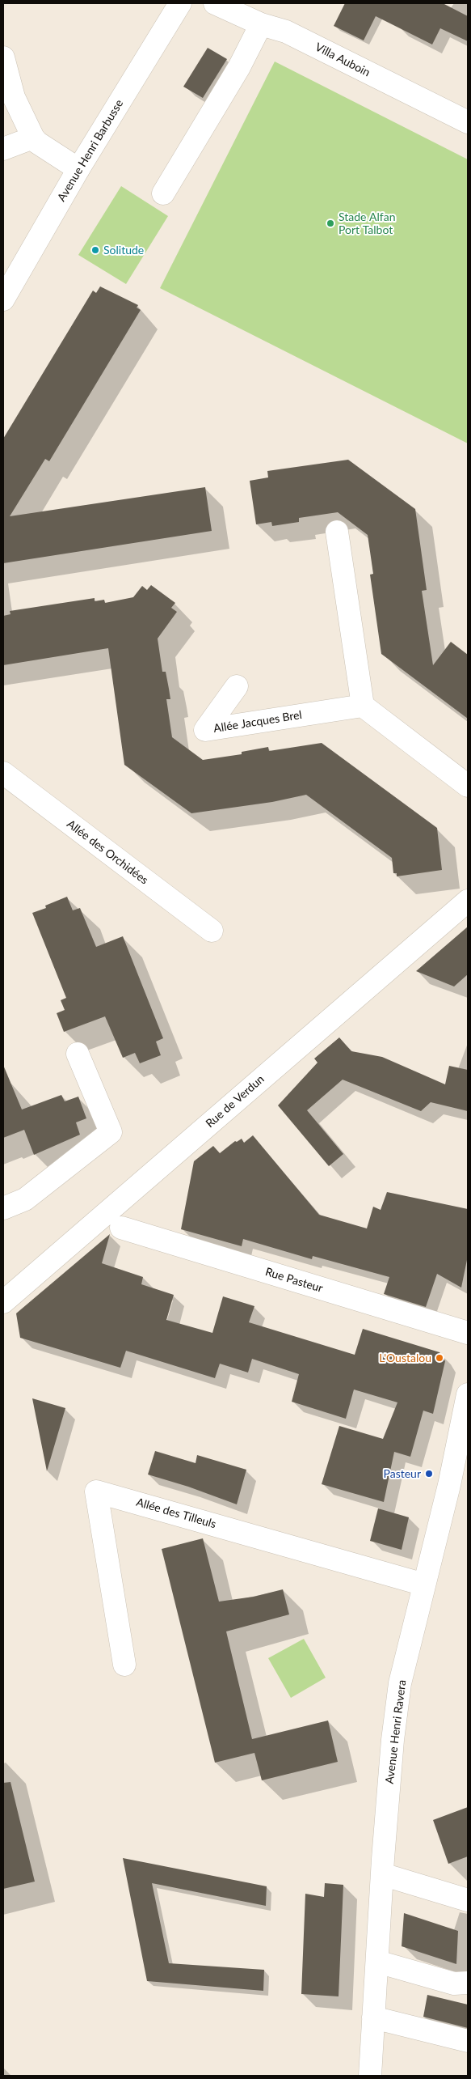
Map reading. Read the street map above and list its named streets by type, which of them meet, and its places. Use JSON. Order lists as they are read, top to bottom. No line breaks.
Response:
{"streets":{"street":["Villa Auboin","Avenue Henri Barbusse","Allée Jacques Brel","Allée des Orchidées","Rue de Verdun","Rue Pasteur","Allée des Tilleuls","Avenue Henri Ravera"]},"crossings":[["Allée des Tilleuls","Avenue Henri Ravera"]],"places":["Stade Alfan Port Talbot","Solitude","L'Oustalou","Pasteur"]}
